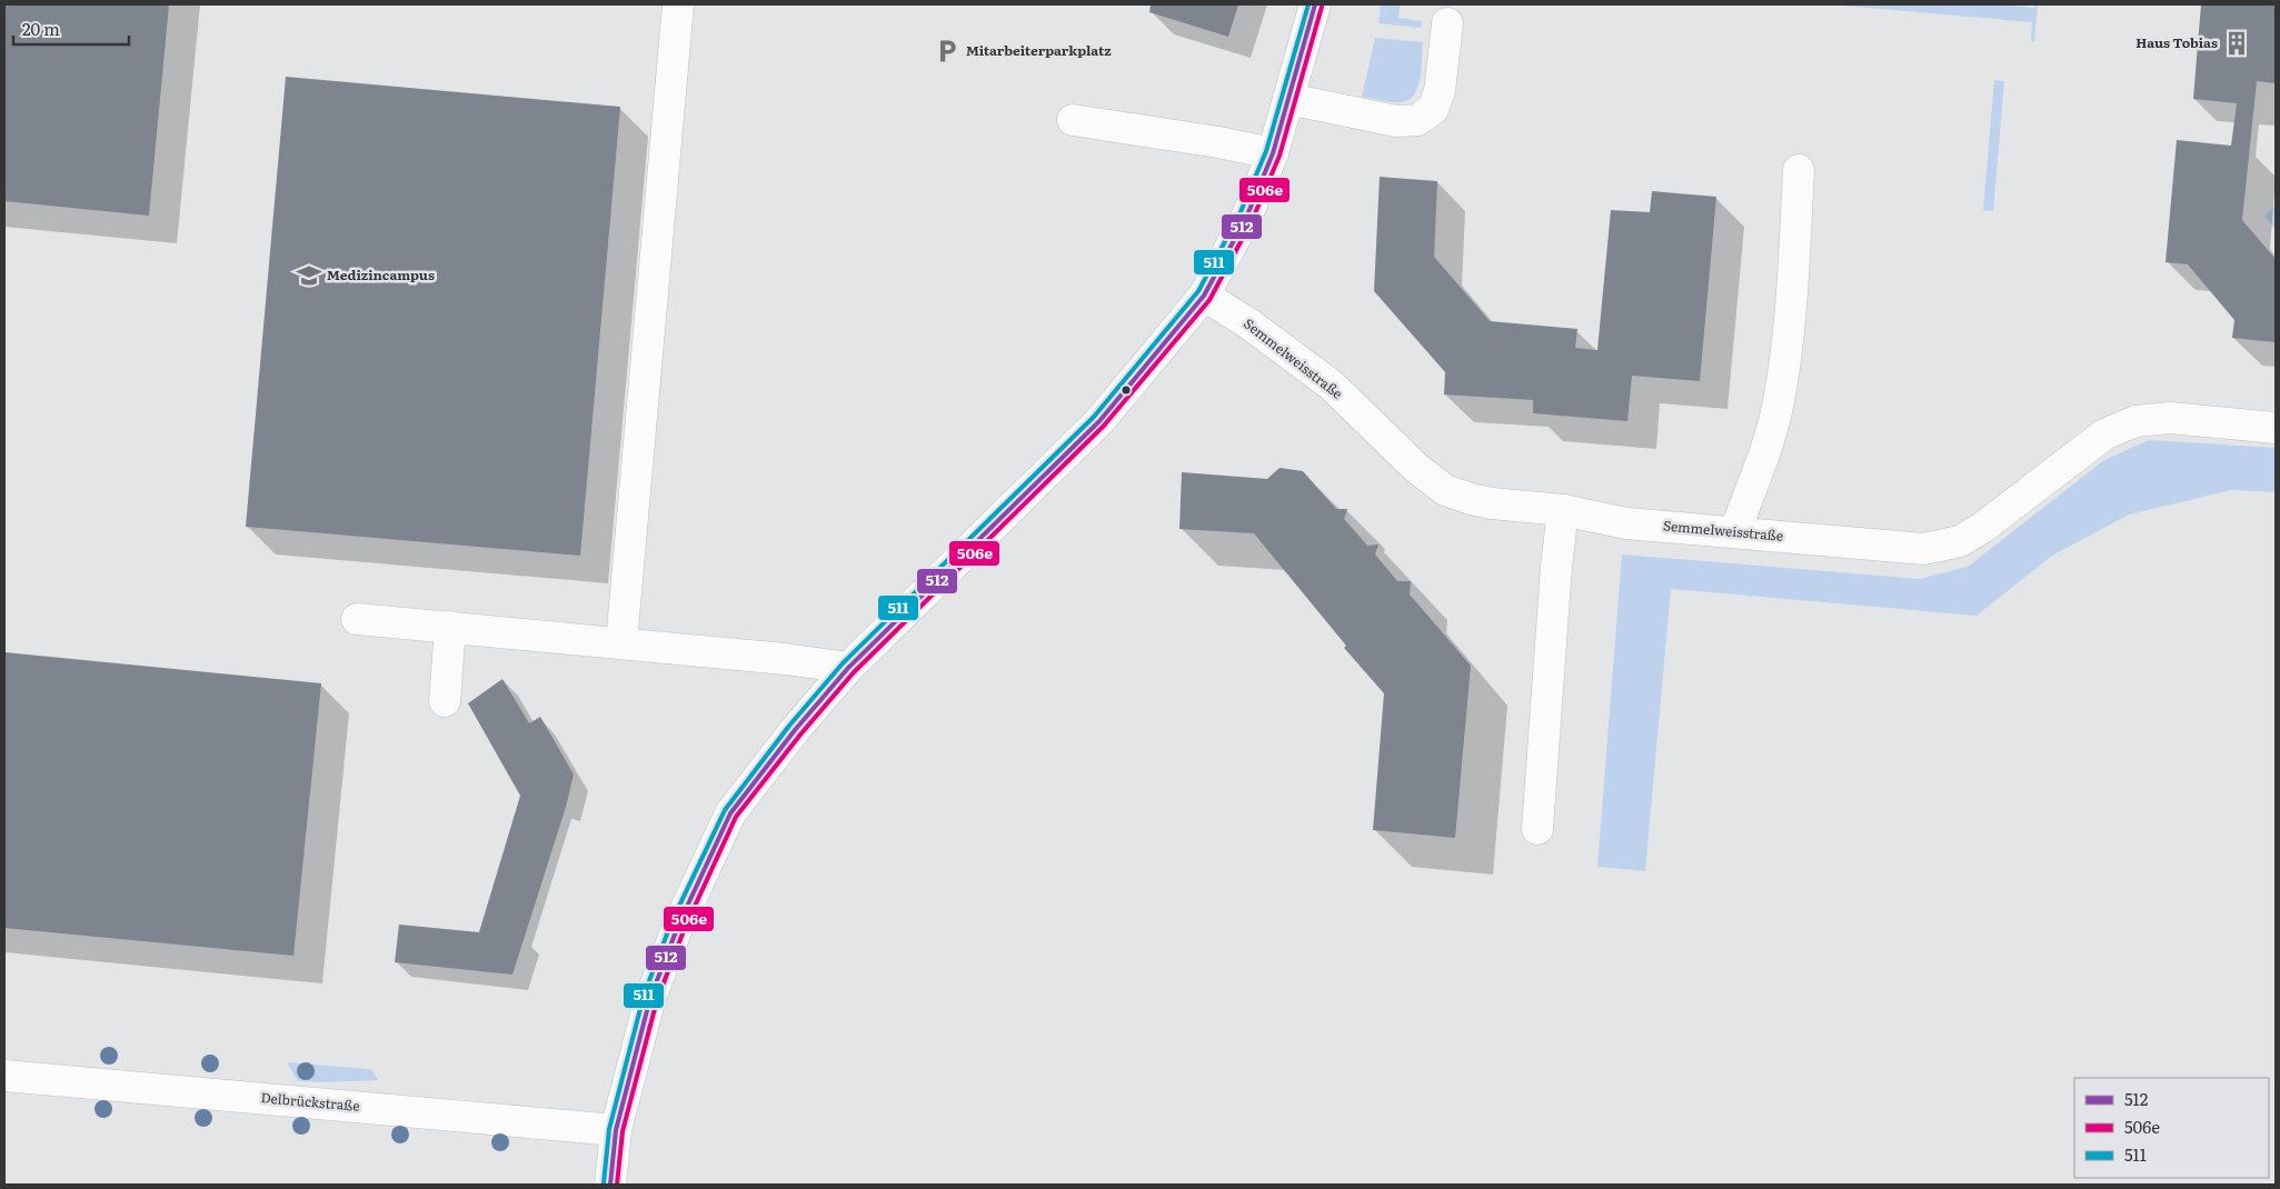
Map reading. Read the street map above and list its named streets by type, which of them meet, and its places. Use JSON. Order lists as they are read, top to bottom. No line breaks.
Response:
{"streets":{"street":["Semmelweisstraße","Delbrückstraße"]},"places":{"building":["Haus Tobias"],"parking":["Mitarbeiterparkplatz"],"school or university":["Medizincampus"]},"lines":["transit line 512","transit line 511","transit line 506e"],"legend":["512","506e","511"],"scale_bar":"20 m"}
